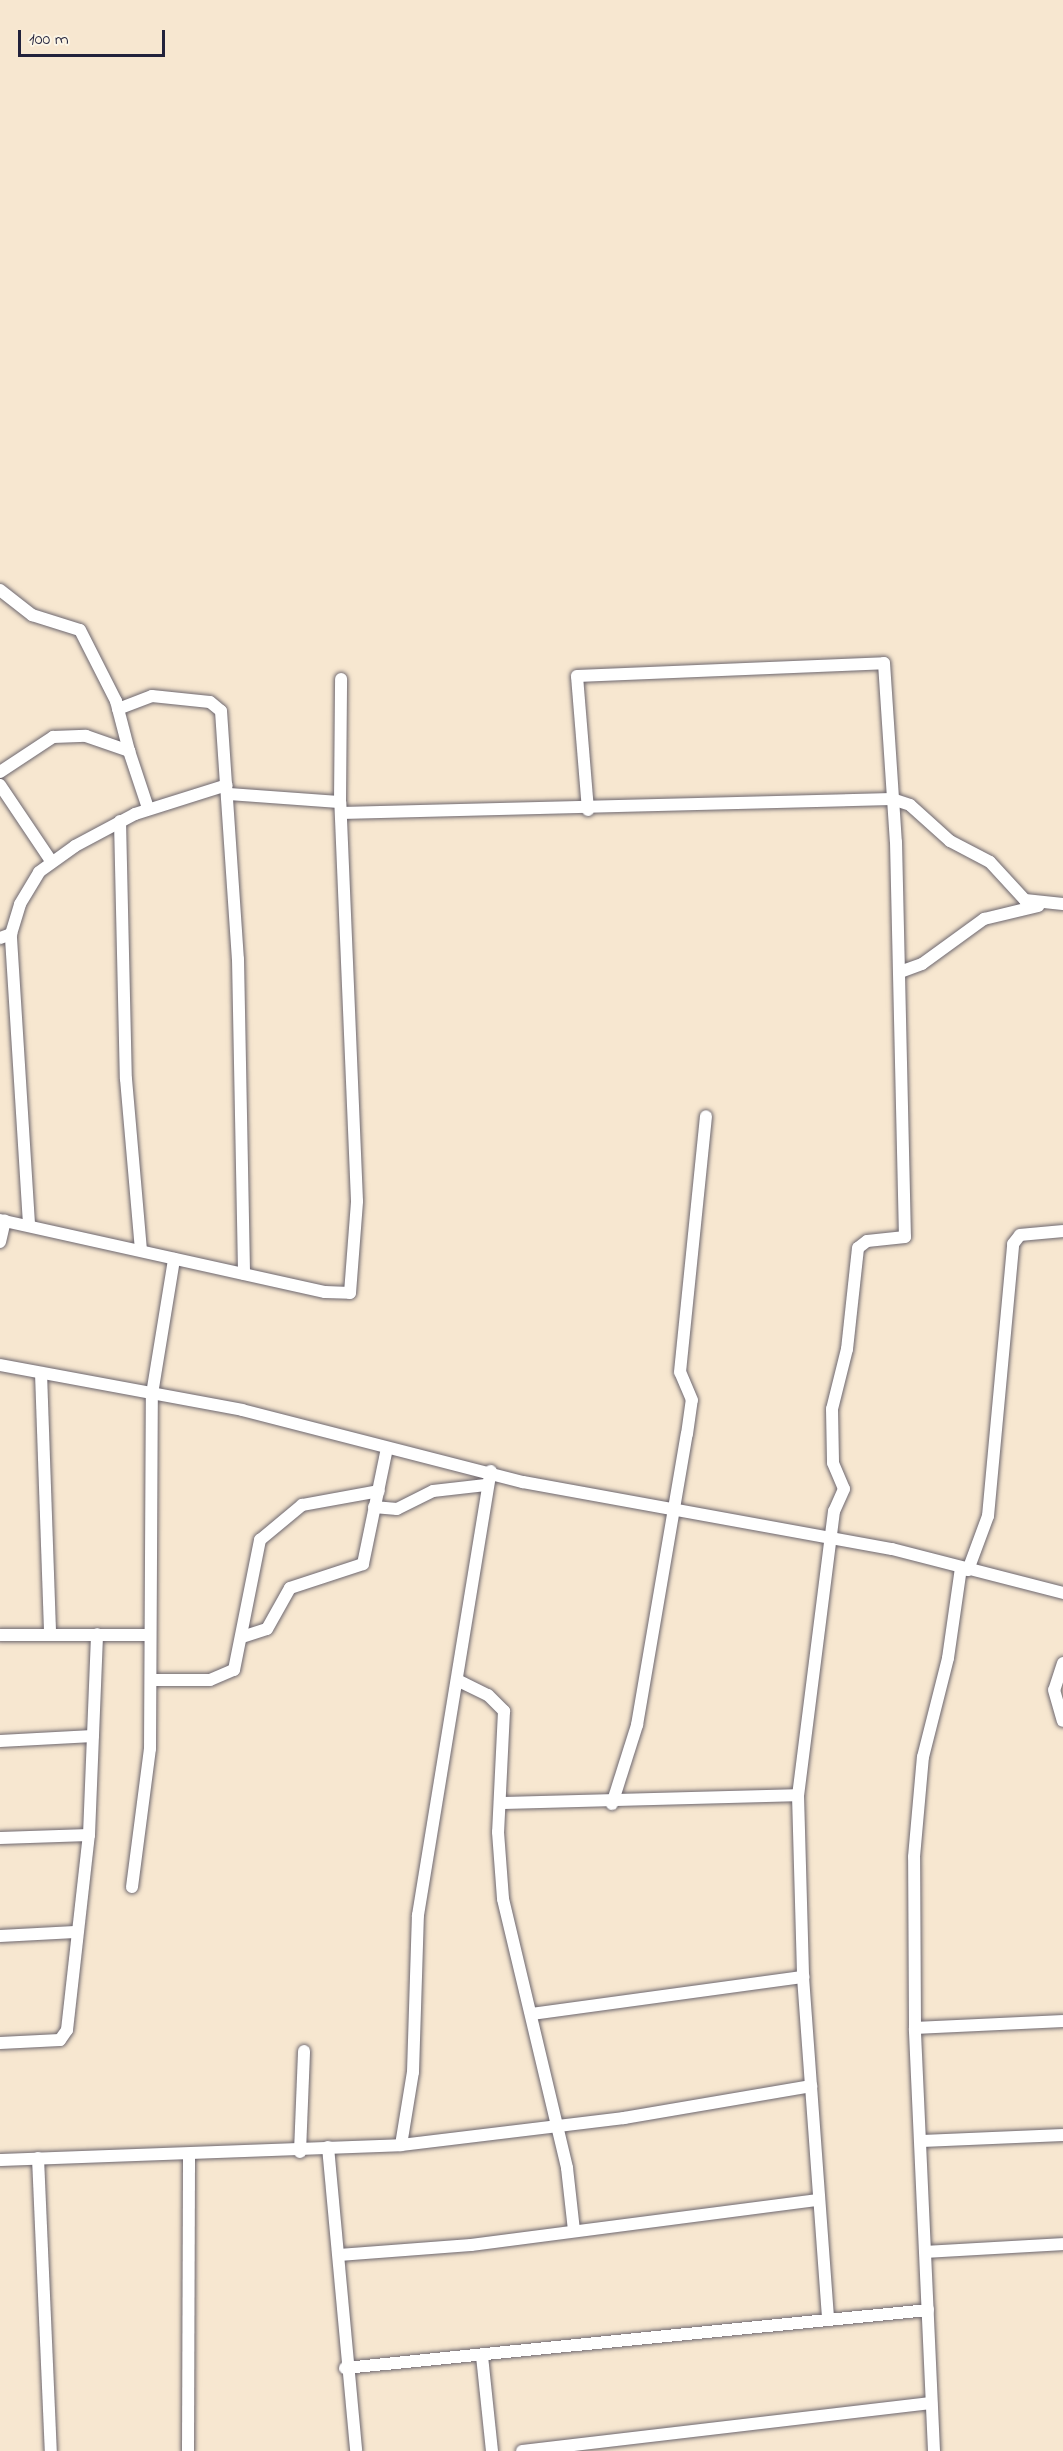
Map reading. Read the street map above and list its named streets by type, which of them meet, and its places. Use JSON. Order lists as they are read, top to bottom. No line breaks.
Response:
{"scale_bar":"100 m"}
